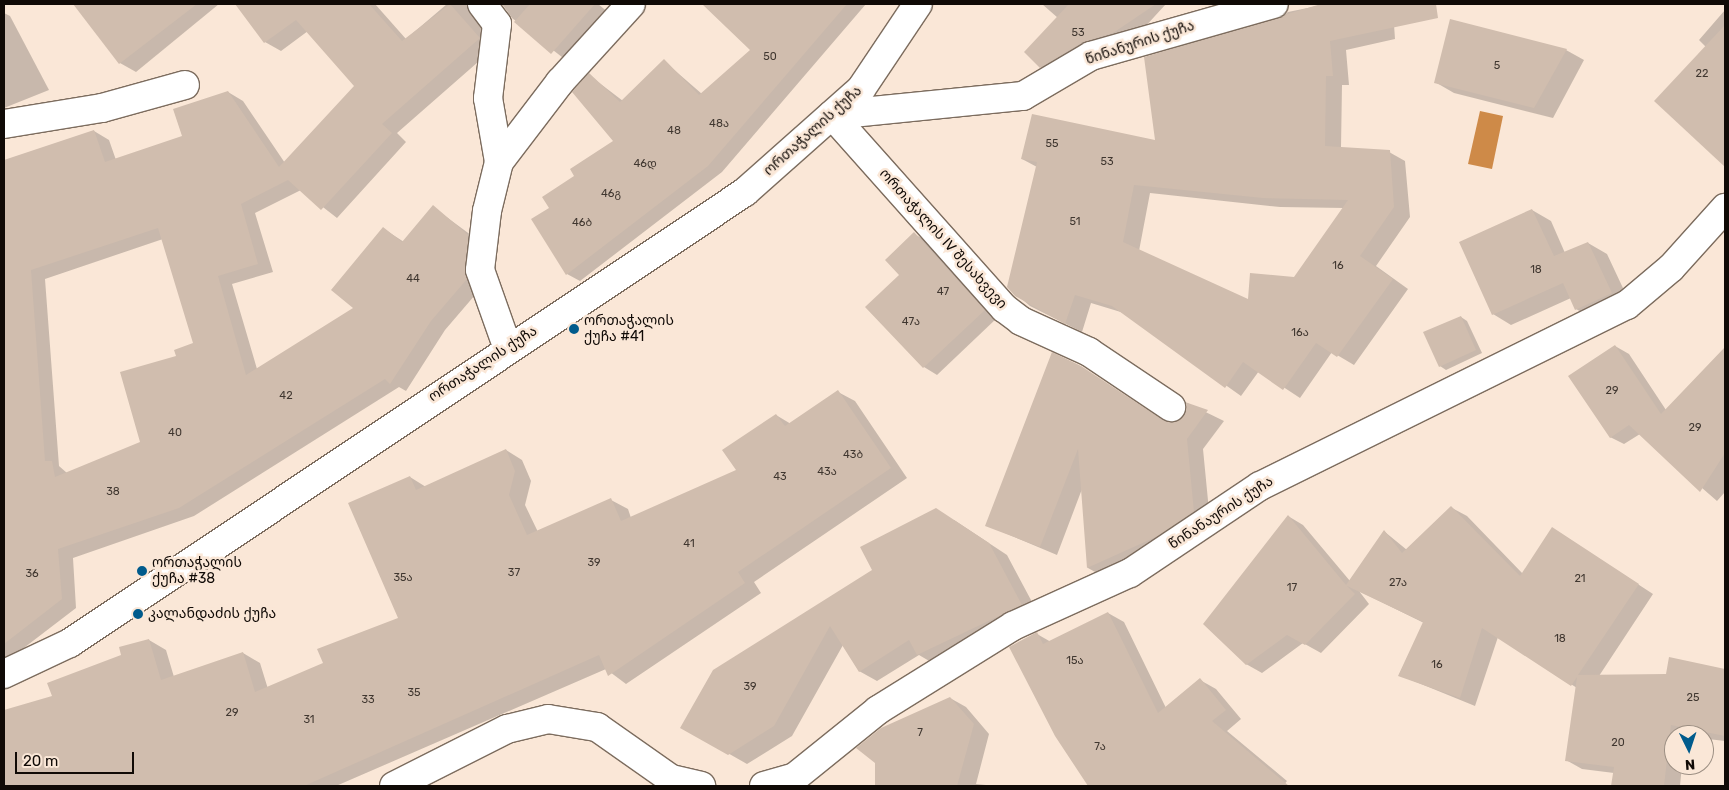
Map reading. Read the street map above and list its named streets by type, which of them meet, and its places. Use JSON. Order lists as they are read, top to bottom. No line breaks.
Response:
{"streets":{"street":["წინანურის ქუჩა","ორთაჭალის ქუჩა","ორთაჭალის IV შესახვევი","წინანაურის ქუჩა"]},"crossings":[["წინანურის ქუჩა","ორთაჭალის ქუჩა"],["წინანურის ქუჩა","ორთაჭალის IV შესახვევი"],["ორთაჭალის ქუჩა","ორთაჭალის IV შესახვევი"]],"places":["ორთაჭალის ქუჩა #41","ორთაჭალის ქუჩა #38","კალანდაძის ქუჩა"],"house_numbers":["53","50","5","22","48ა","48","55","53","46დ","46გ","51","46ბ","16","18","44","47","47ა","16ა","29","42","29","40","43ბ","43ა","43","38","41","39","37","36","35ა","21","27ა","17","18","15ა","16","39","35","25","33","29","31","7","20","7ა"],"scale_bar":"20 m","north":"bottom"}
